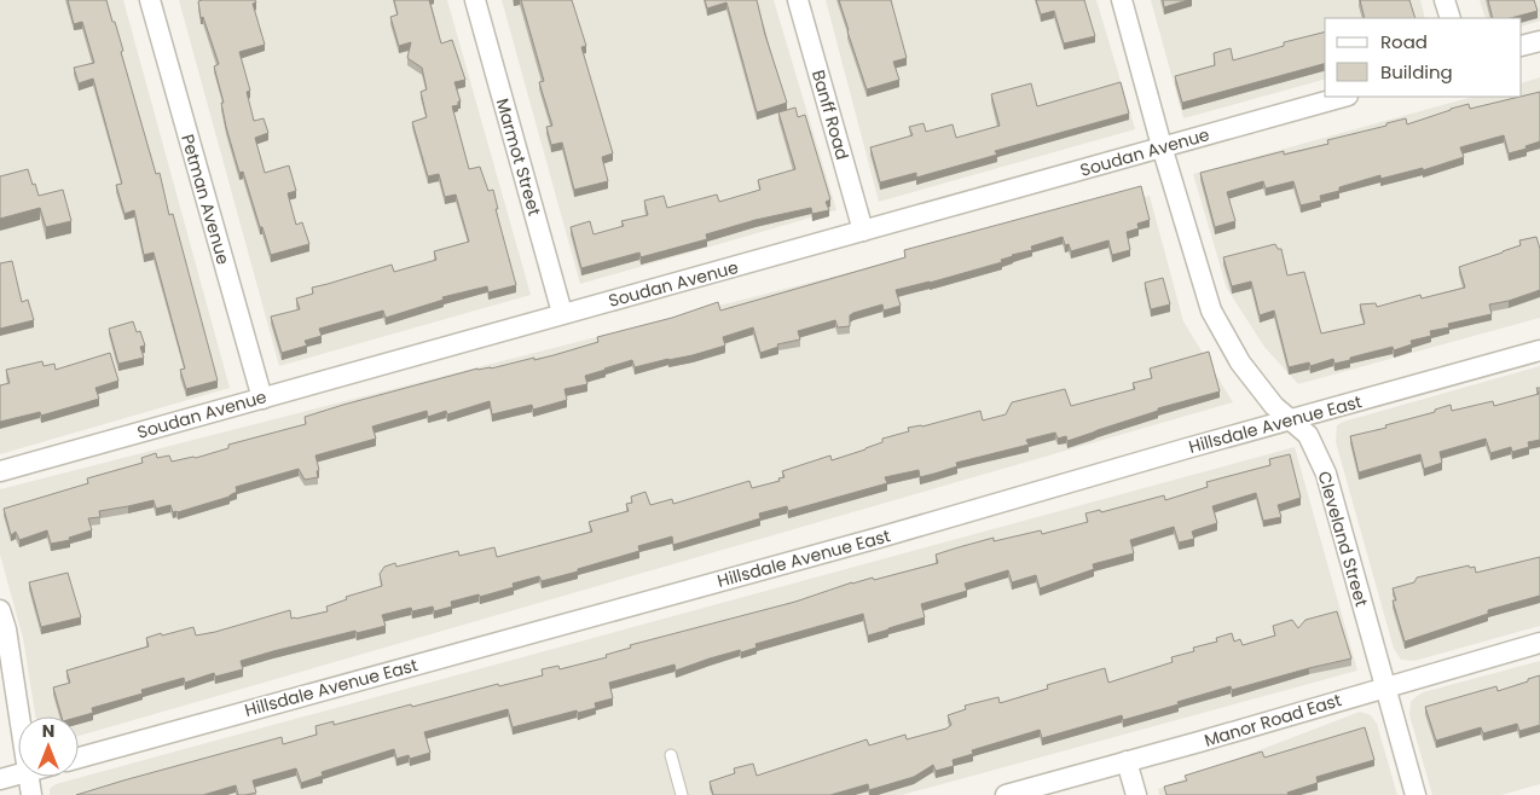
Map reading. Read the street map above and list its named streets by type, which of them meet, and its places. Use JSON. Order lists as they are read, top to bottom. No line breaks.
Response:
{"streets":{"street":["Banff Road","Soudan Avenue","Marmot Street","Petman Avenue","Hillsdale Avenue East","Cleveland Street","Manor Road East"]},"crossings":[["Banff Road","Soudan Avenue"],["Soudan Avenue","Marmot Street"],["Soudan Avenue","Petman Avenue"],["Soudan Avenue","Cleveland Street"],["Hillsdale Avenue East","Cleveland Street"],["Cleveland Street","Manor Road East"]],"legend":["Road","Building"],"north":"top"}
